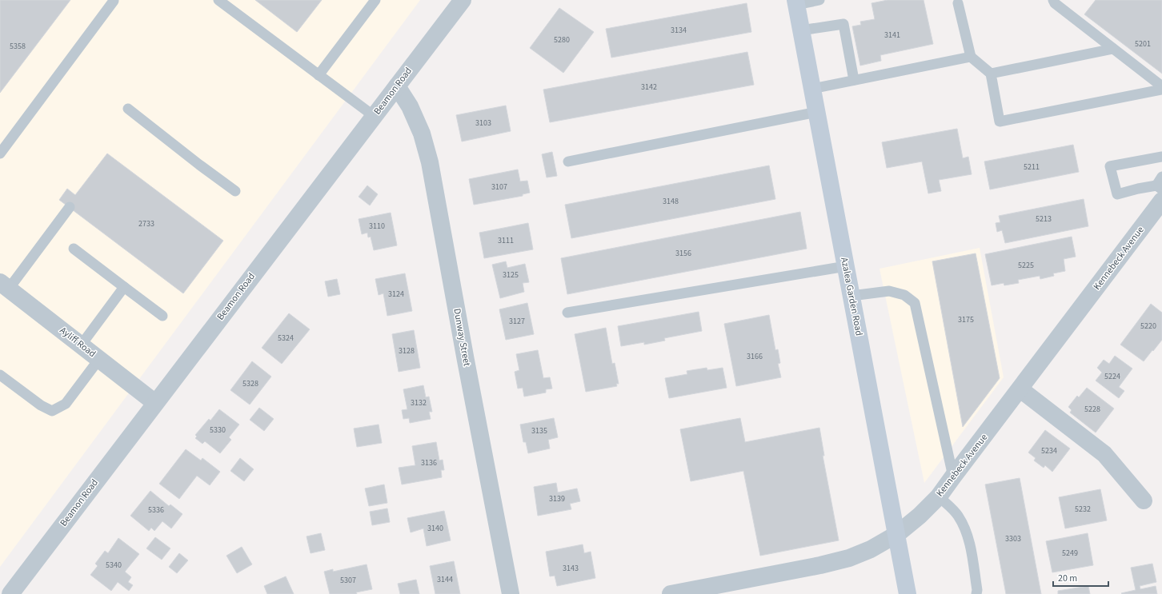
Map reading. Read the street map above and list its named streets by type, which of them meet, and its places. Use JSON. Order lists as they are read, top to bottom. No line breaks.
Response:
{"streets":{"main road":["Azalea Garden Road"],"street":["Beamon Road","Kennebeck Avenue","Dunway Street","Ayliff Road"]},"crossings":[["Beamon Road","Dunway Street"],["Beamon Road","Ayliff Road"],["Kennebeck Avenue","Azalea Garden Road"]],"house_numbers":["3134","3141","5280","5201","5358","3142","3103","5211","3107","3148","5213","2733","3110","3111","3156","5225","3125","3124","3175","3127","5220","5324","3128","3166","5224","5328","3132","5228","5330","3135","5234","3136","3139","5232","5336","3140","3303","5249","5340","3143","3144","5307"],"scale_bar":"20 m"}
